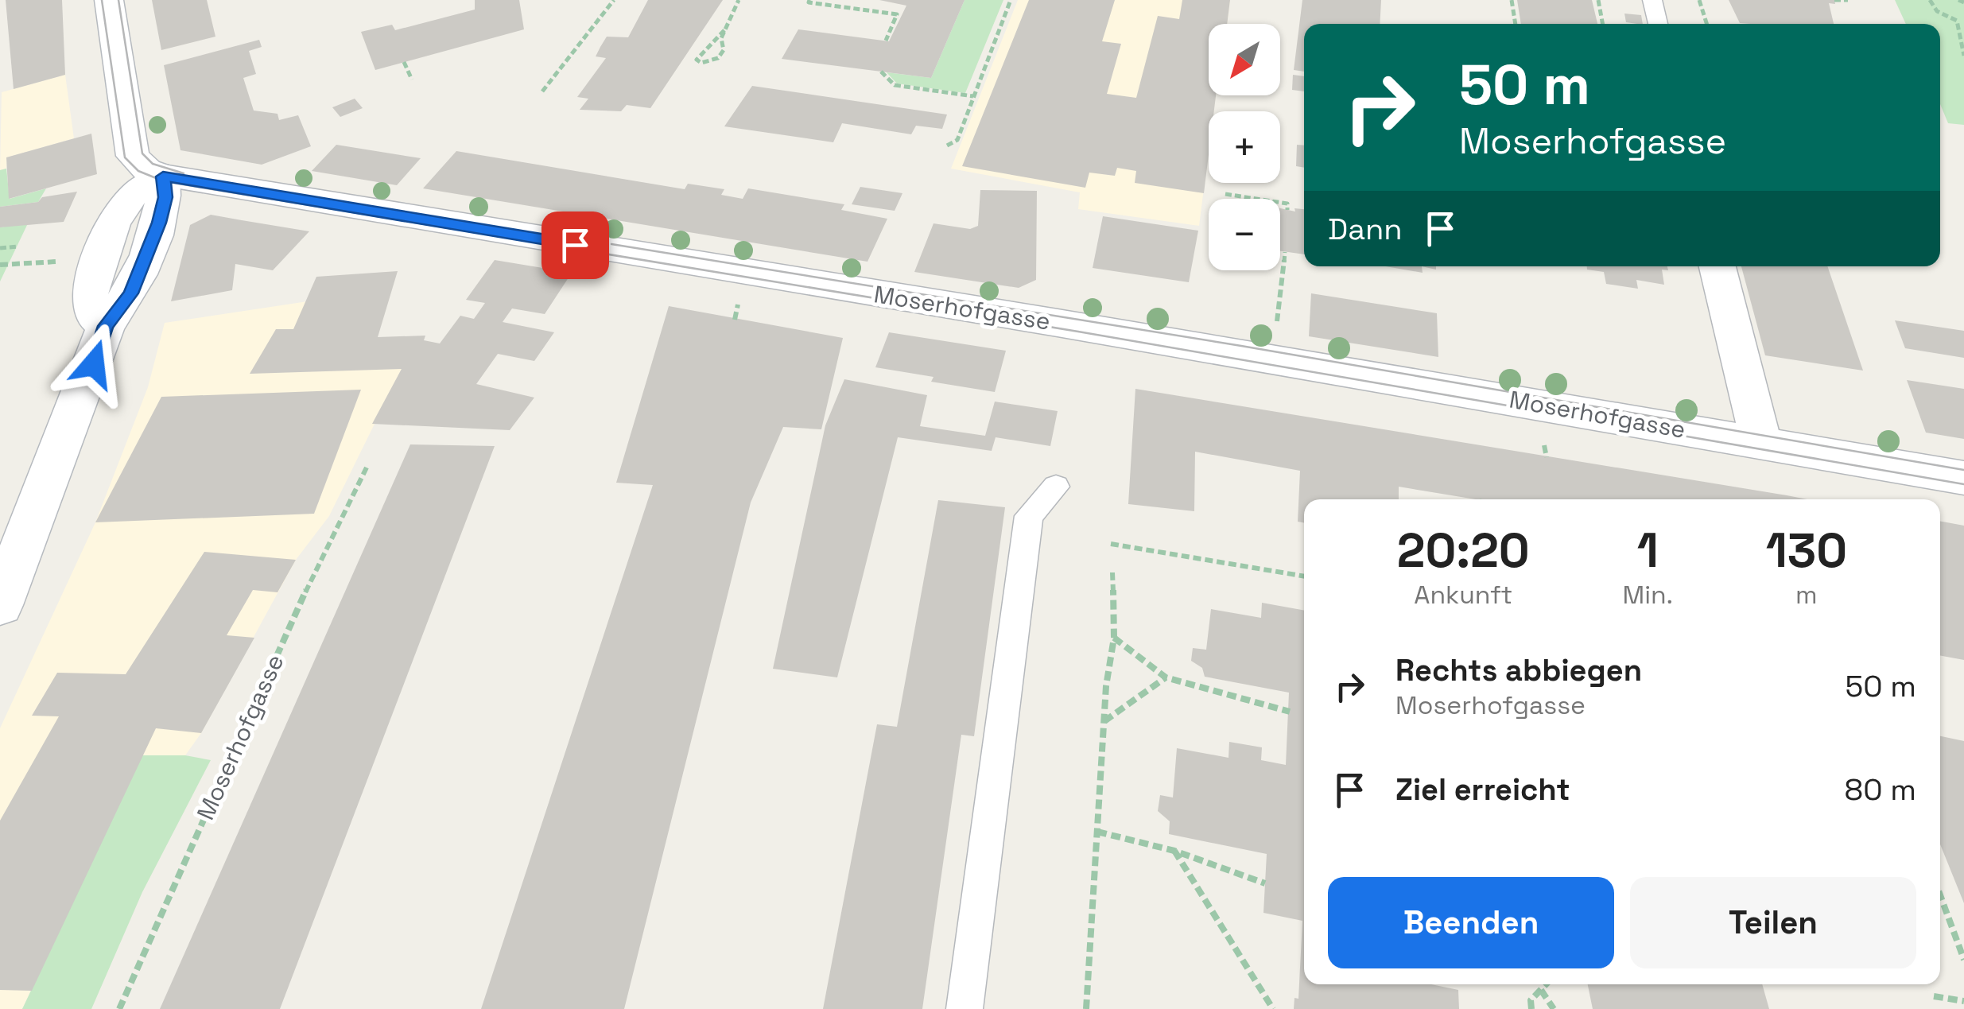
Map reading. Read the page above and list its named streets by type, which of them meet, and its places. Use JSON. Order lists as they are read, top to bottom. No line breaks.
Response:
{"streets":{"street":["Moserhofgasse"]},"north":"bottom left","page":{"map_buttons":["+","−"],"turn":["50 m","Moserhofgasse"],"then":"Dann","eta":["20:20","Ankunft","1","Min.","130","m"],"list":[{"name":"Rechts abbiegen","note":"Moserhofgasse","value":"50 m"},{"name":"Ziel erreicht","value":"80 m"}],"buttons":["Beenden","Teilen"]}}
